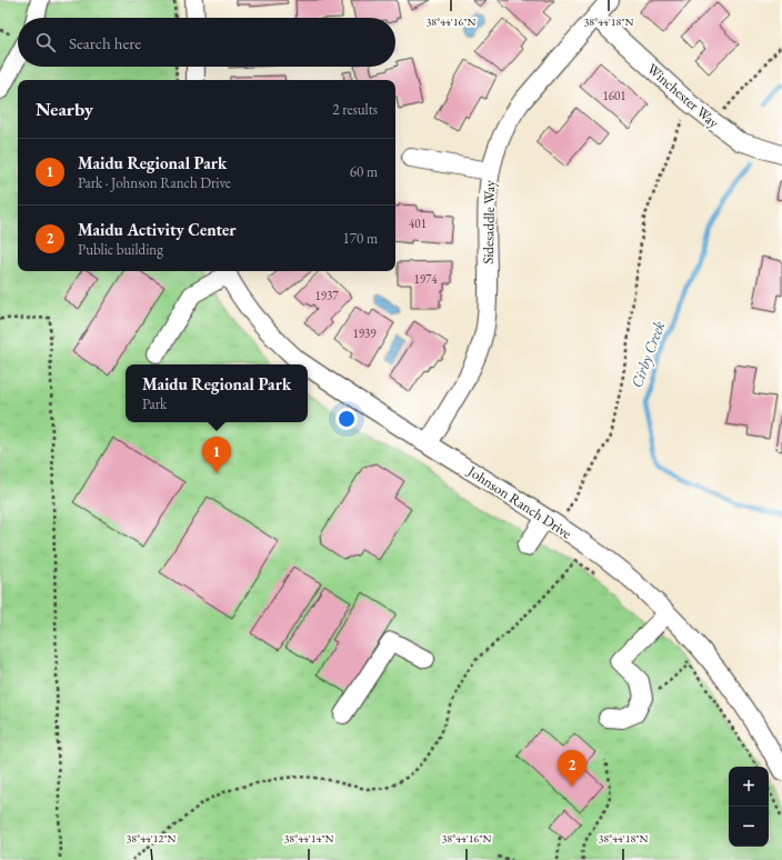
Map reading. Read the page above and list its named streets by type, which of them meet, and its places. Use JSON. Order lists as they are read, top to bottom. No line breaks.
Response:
{"streets":{"street":["Winchester Way","Sidesaddle Way","Johnson Ranch Drive"]},"crossings":[["Winchester Way","Sidesaddle Way"],["Sidesaddle Way","Johnson Ranch Drive"]],"water":["Cirby Creek"],"house_numbers":["1601","401","1974","1937","1939"],"page":{"search":"Search here","heading":["Nearby","2 results"],"list":[{"mark":"1","name":"Maidu Regional Park","note":"Park · Johnson Ranch Drive","value":"60 m"},{"mark":"2","name":"Maidu Activity Center","note":"Public building","value":"170 m"}],"popup":["Maidu Regional Park","Park"],"pins":["1","2"],"map_buttons":["+","−"]},"coordinates":["38°44'16\"N","38°44'18\"N","38°44'12\"N","38°44'14\"N"]}
